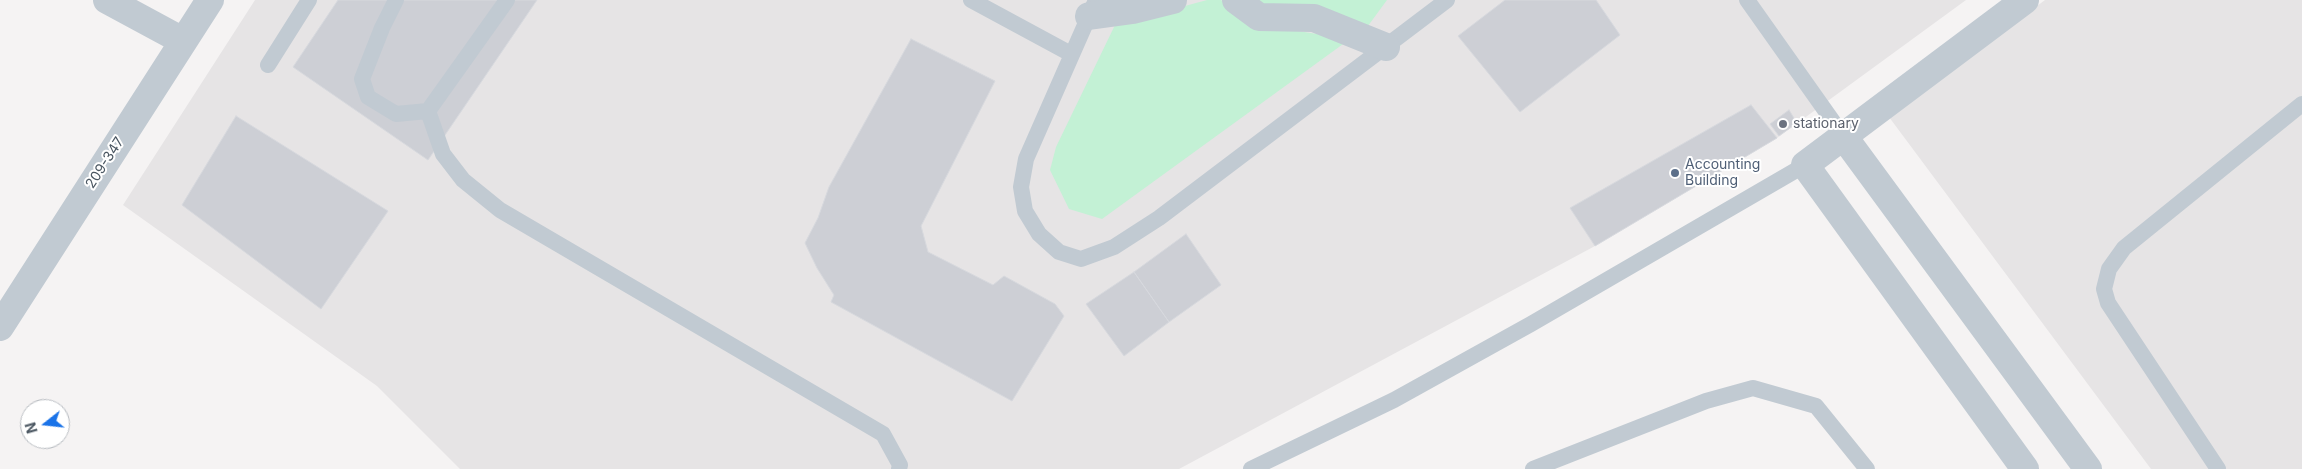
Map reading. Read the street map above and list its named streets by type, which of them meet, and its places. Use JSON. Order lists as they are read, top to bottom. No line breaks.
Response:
{"streets":{"street":["209-347"]},"places":["stationary","Accounting Building"],"north":"left"}
